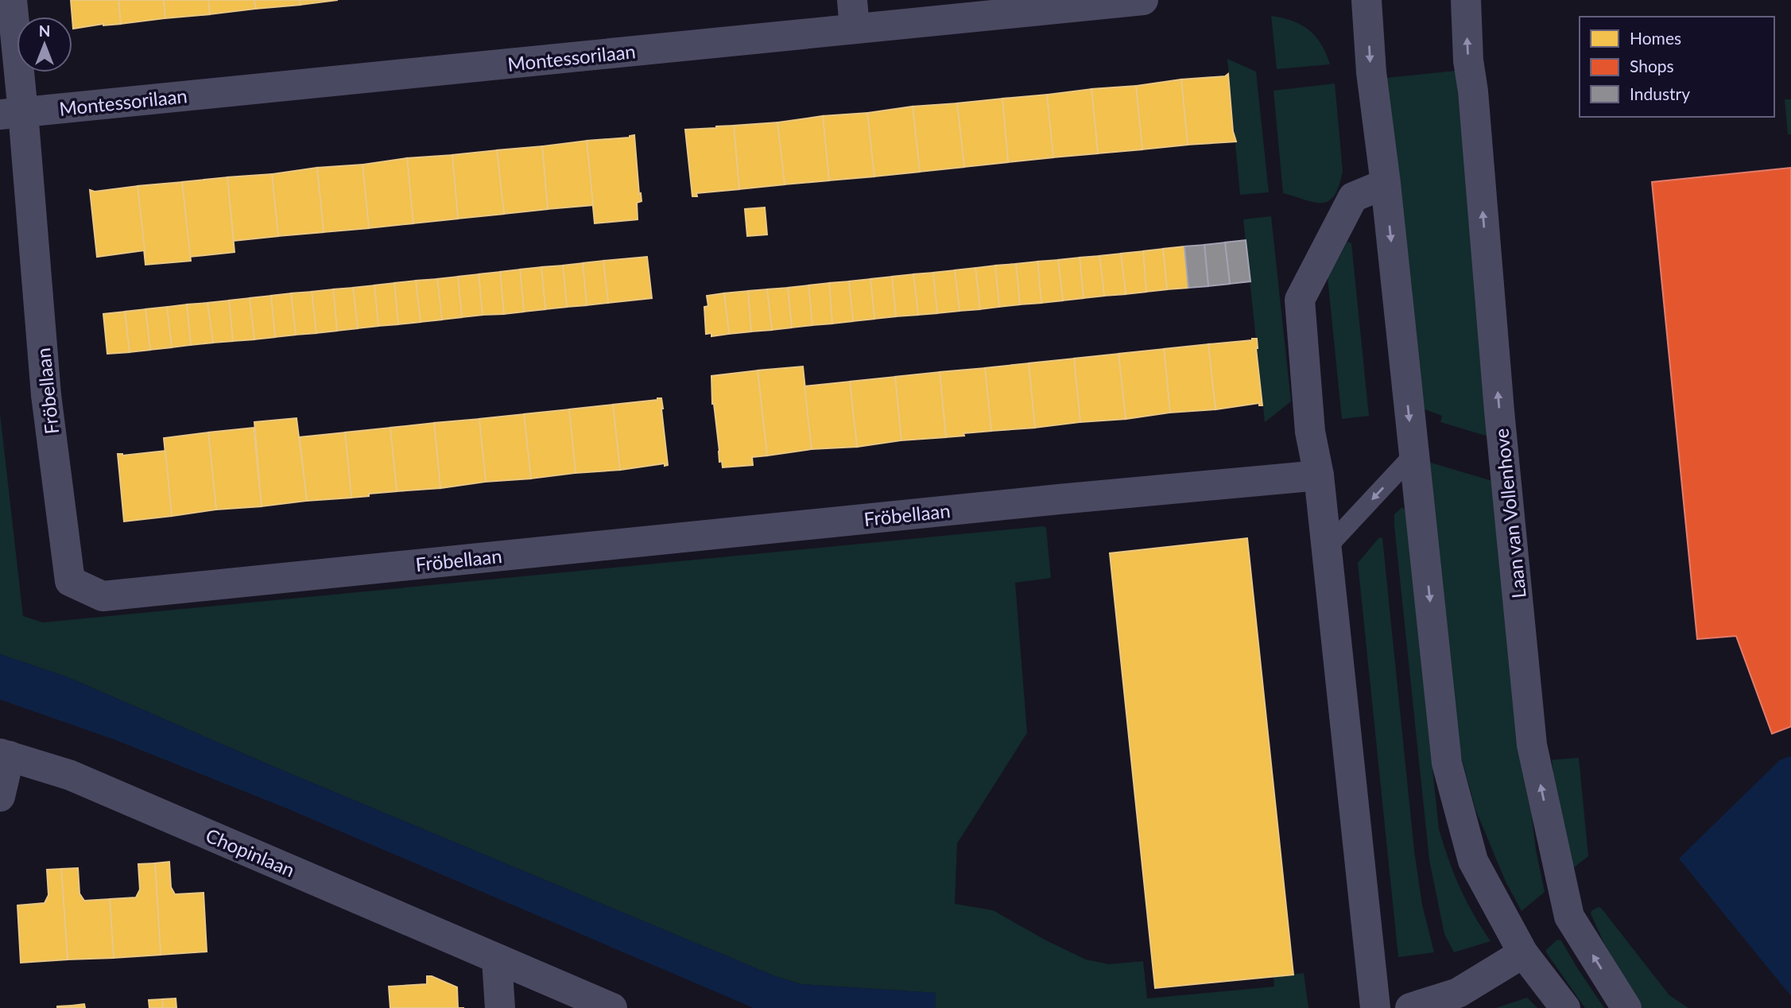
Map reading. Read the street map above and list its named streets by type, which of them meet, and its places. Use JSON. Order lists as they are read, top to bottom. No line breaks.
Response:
{"streets":{"street":["Montessorilaan","Fröbellaan","Laan van Vollenhove","Chopinlaan"]},"crossings":[["Montessorilaan","Fröbellaan"]],"legend":["Homes","Shops","Industry"],"north":"top"}
